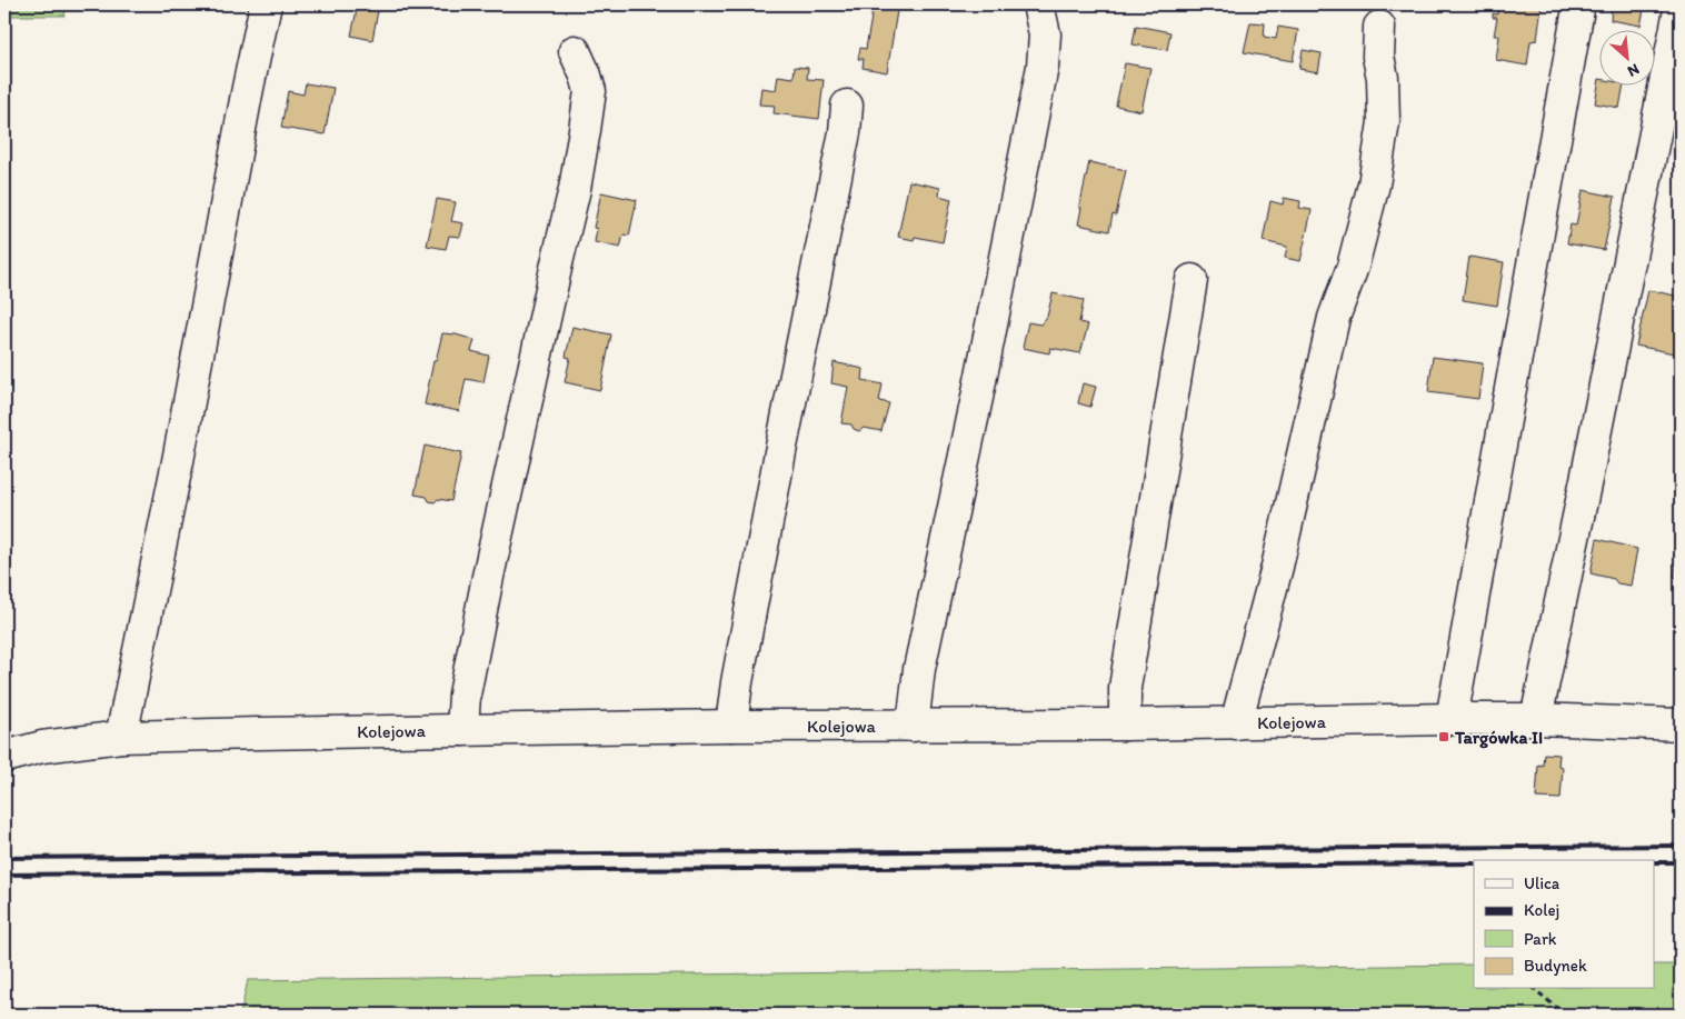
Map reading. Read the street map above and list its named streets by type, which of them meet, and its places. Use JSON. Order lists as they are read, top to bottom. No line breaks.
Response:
{"streets":{"street":["Kolejowa"]},"places":{"transit":["Targówka II"]},"legend":["Ulica","Kolej","Park","Budynek"],"north":"bottom right"}
